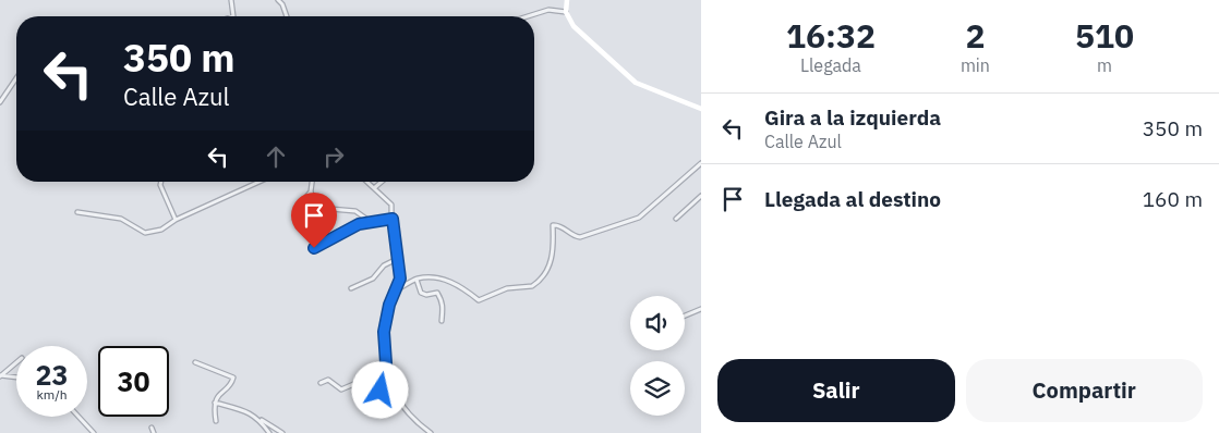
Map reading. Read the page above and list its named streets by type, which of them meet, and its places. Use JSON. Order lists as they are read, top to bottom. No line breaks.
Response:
{"page":{"eta":["16:32","Llegada","2","min","510","m"],"turn":["350 m","Calle Azul"],"list":[{"name":"Gira a la izquierda","note":"Calle Azul","value":"350 m"},{"name":"Llegada al destino","value":"160 m"}],"speed":"23 km/h","limit":"30","buttons":["Salir","Compartir"]}}
